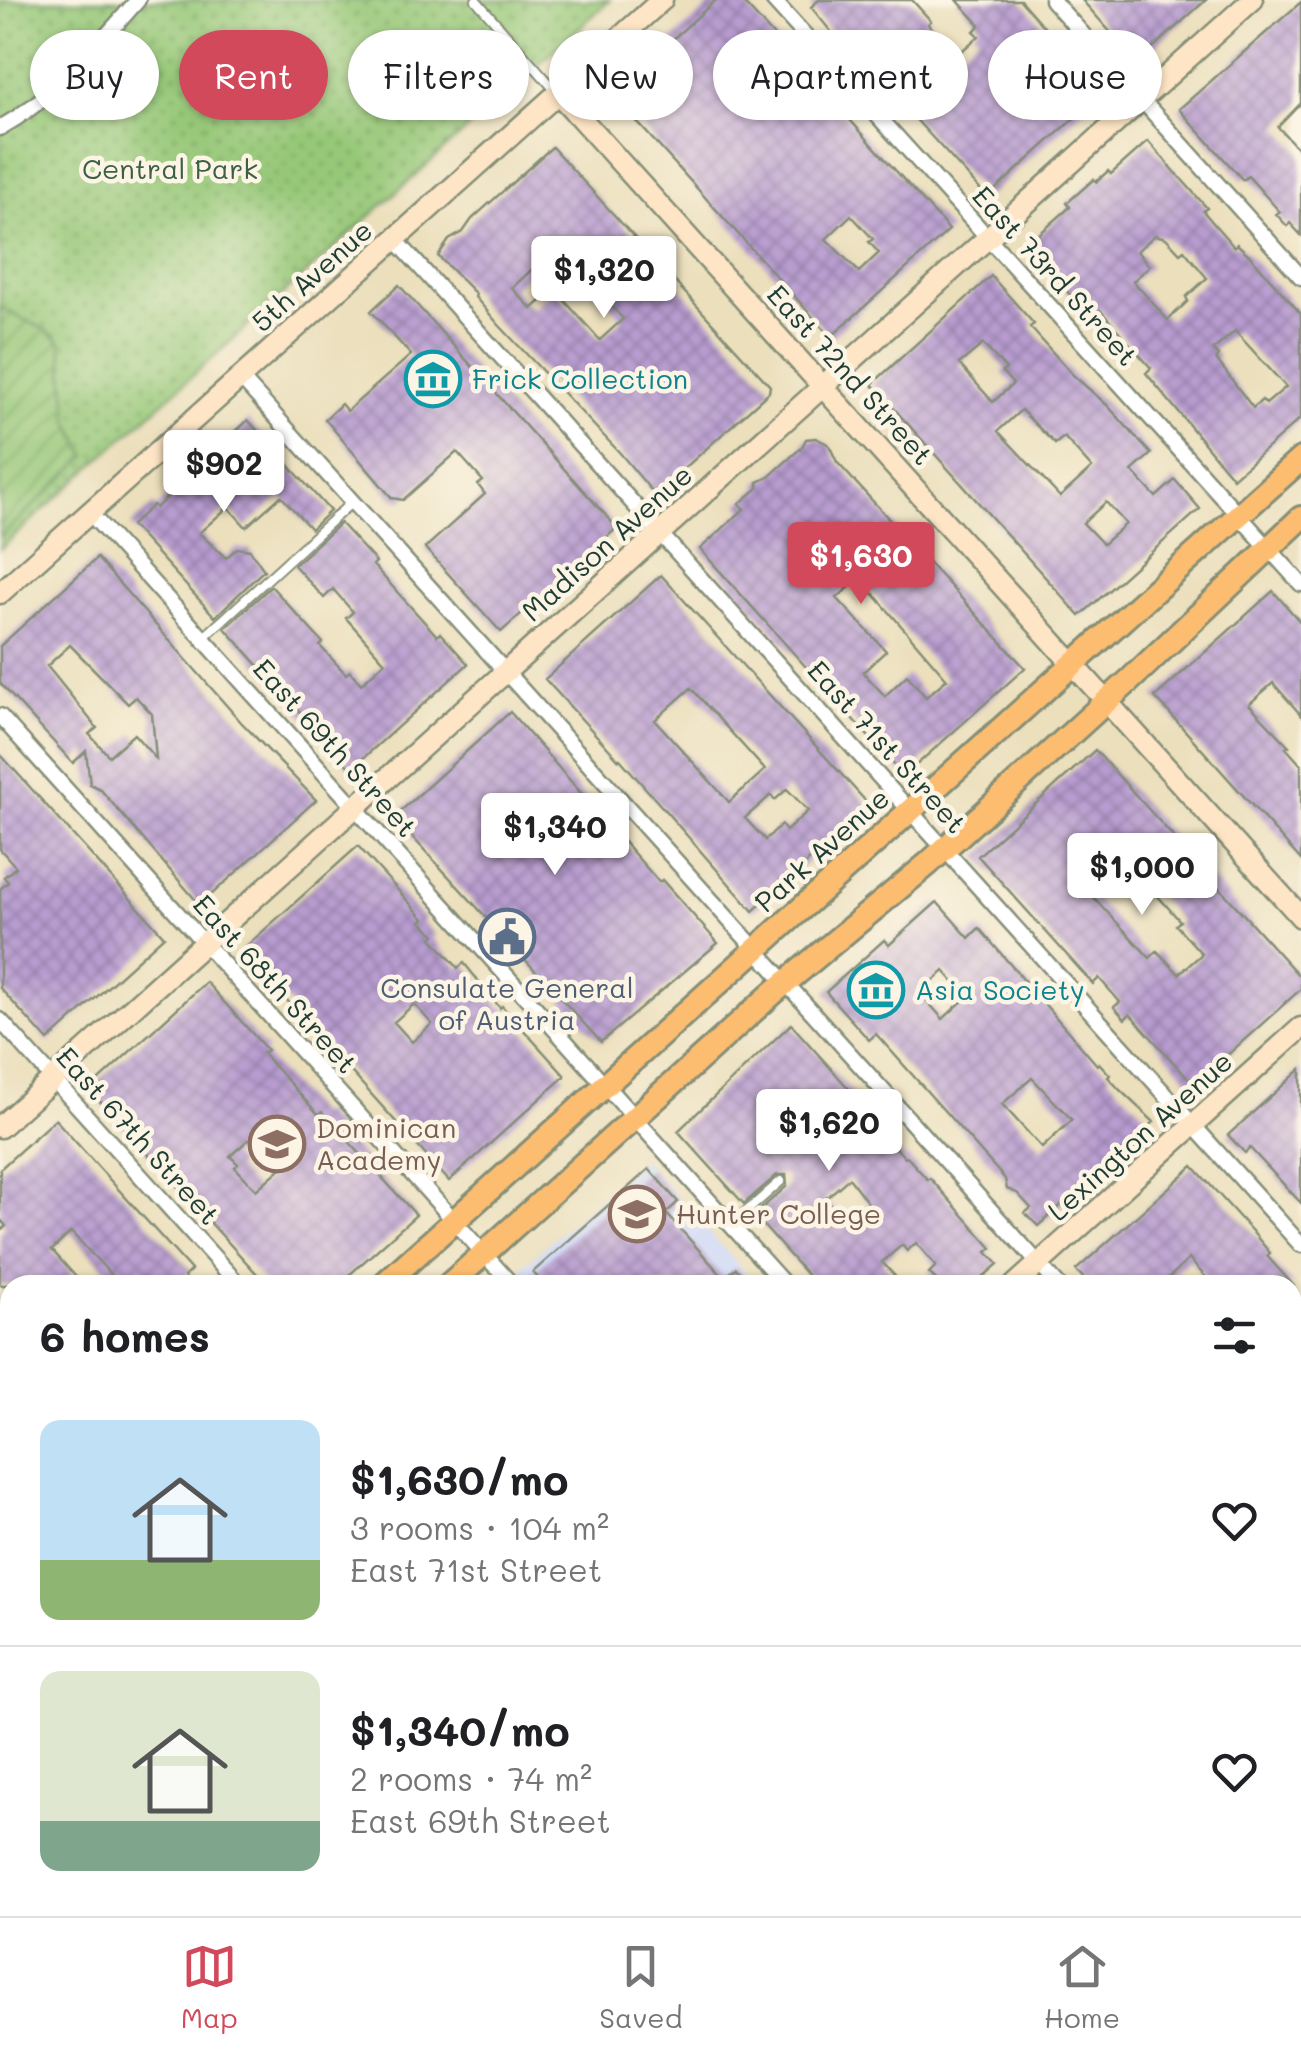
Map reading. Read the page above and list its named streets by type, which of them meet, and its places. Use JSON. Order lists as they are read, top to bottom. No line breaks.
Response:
{"streets":{"main road":["5th Avenue","East 72nd Street","Madison Avenue","Park Avenue","Lexington Avenue"],"street":["East 73rd Street","East 71st Street","East 69th Street","East 68th Street","East 67th Street"]},"crossings":[["5th Avenue","East 71st Street"],["5th Avenue","East 69th Street"],["East 73rd Street","Madison Avenue"],["East 73rd Street","Park Avenue"],["East 72nd Street","Madison Avenue"],["East 72nd Street","Park Avenue"],["Madison Avenue","East 71st Street"],["Madison Avenue","East 69th Street"],["Madison Avenue","East 68th Street"],["Madison Avenue","East 67th Street"],["East 71st Street","Park Avenue"],["East 71st Street","Lexington Avenue"],["East 69th Street","Park Avenue"],["Park Avenue","East 68th Street"]],"parks":["Central Park"],"places":{"museum":["Frick Collection","Asia Society"],"public building":["Consulate General of Austria"],"school or university":["Dominican Academy","Hunter College"]},"page":{"chip":["Buy","Rent","Filters","New","Apartment","House"],"price":["$1,320","$902","$1,630","$1,340","$1,000","$1,620"],"heading":"6 homes","list":[{"name":"$1,630/mo","note":"3 rooms · 104 m² · East 71st Street"},{"name":"$1,340/mo","note":"2 rooms · 74 m² · East 69th Street"}],"tabs":["Map","Saved","Home"]}}
